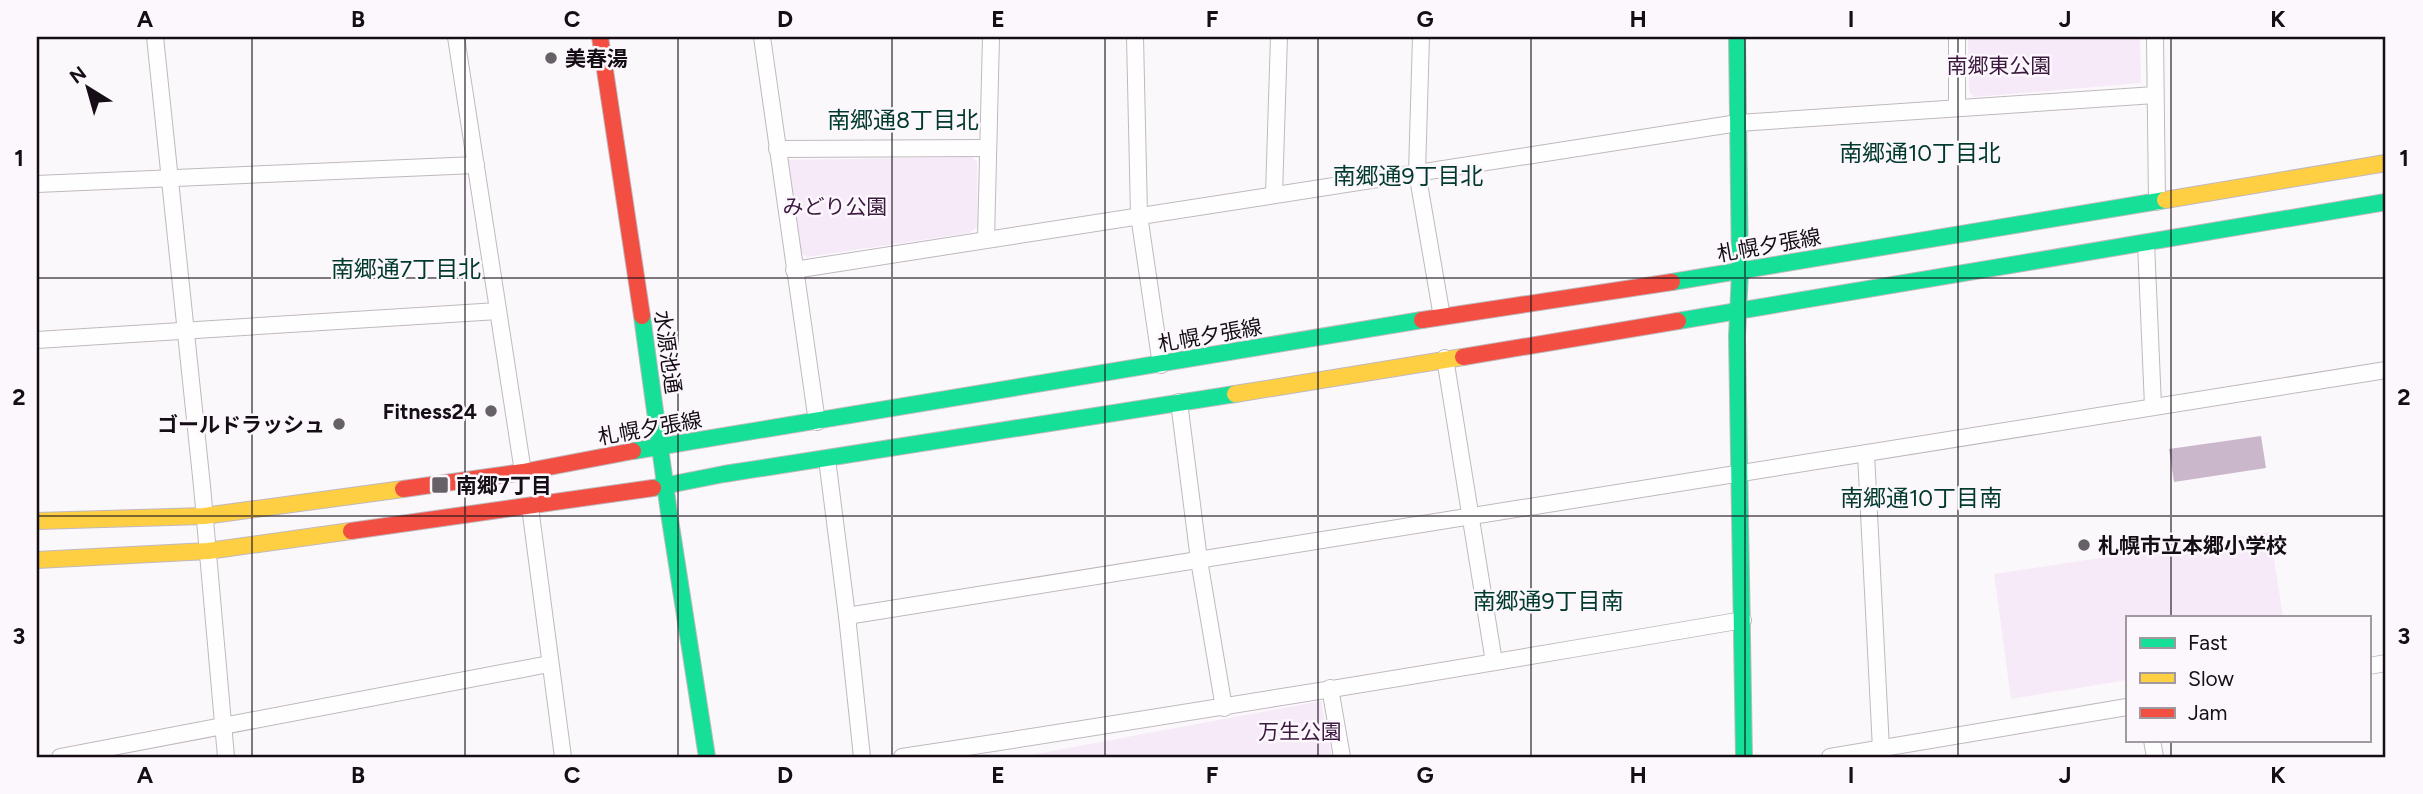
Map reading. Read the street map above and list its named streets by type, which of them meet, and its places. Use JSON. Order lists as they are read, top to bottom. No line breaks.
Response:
{"streets":{"main road":["札幌夕張線","水源池通"]},"crossings":[["札幌夕張線","水源池通"]],"districts":["南郷通8丁目北","南郷通10丁目北","南郷通9丁目北","南郷通7丁目北","南郷通10丁目南","南郷通9丁目南"],"parks":["南郷東公園","みどり公園","万生公園"],"places":{"other":["美春湯","Fitness24","ゴールドラッシュ","札幌市立本郷小学校"],"transit":["南郷7丁目"]},"legend":["Fast","Slow","Jam"],"north":"top left","grid":{"columns":["A","B","C","D","E","F","G","H","I","J","K"],"rows":["1","2","3"]}}
